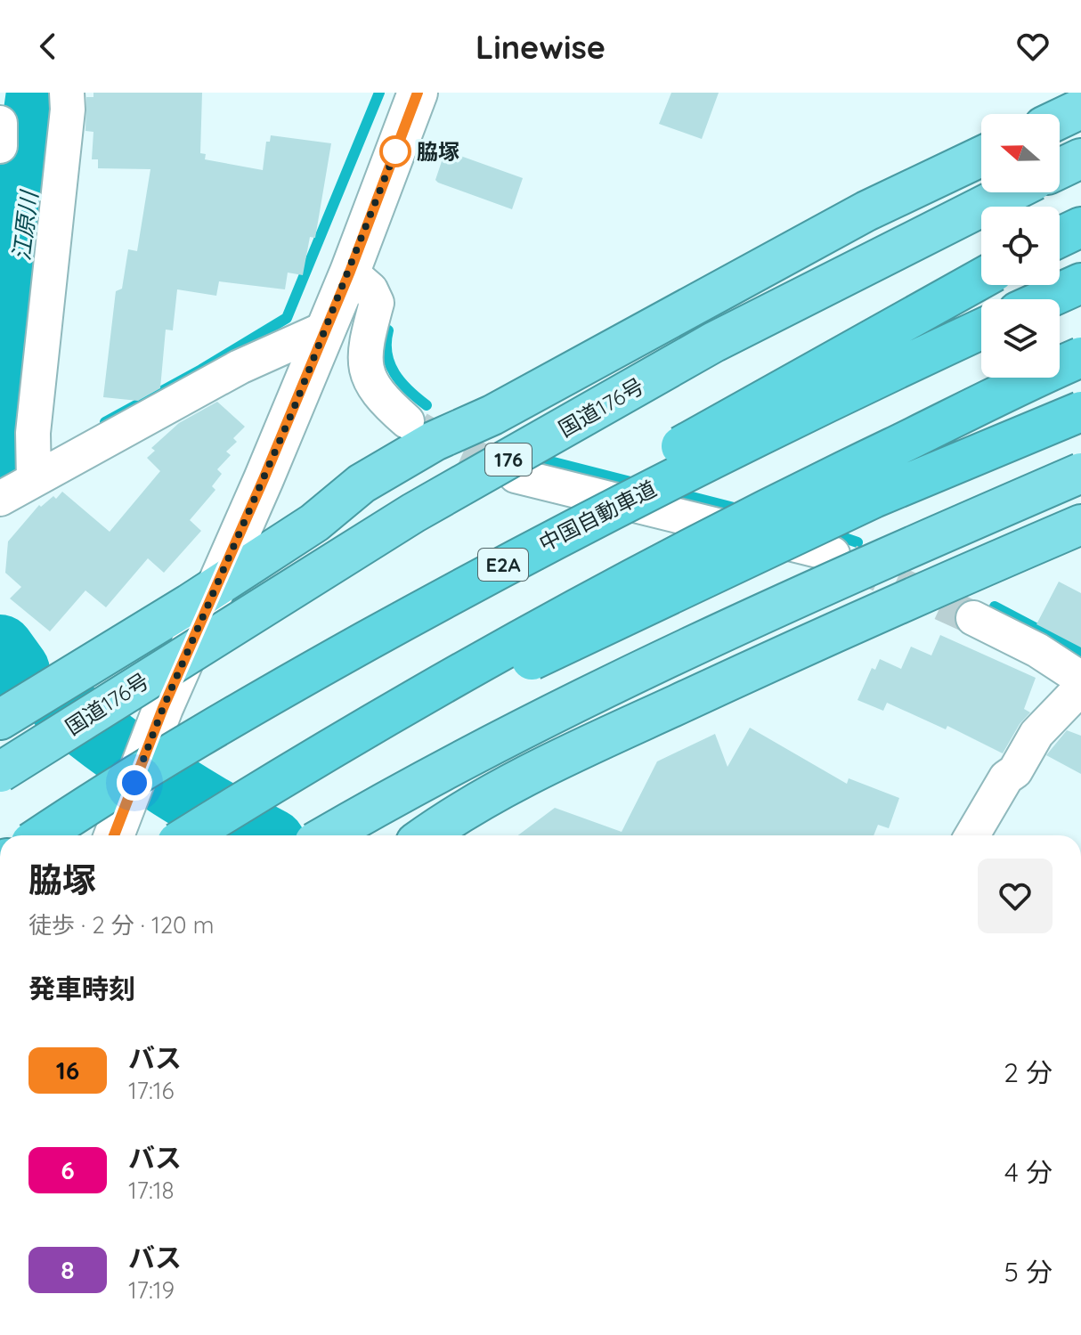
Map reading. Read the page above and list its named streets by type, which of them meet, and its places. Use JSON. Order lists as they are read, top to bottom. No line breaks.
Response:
{"streets":{"highway":["国道176号","176","中国自動車道","E2A"]},"water":["江原川"],"places":["脇塚"],"lines":["bus line 16"],"north":"left","page":{"header":"Linewise","heading":[["脇塚","徒歩 · 2 分 · 120 m"],"発車時刻"],"list":[{"mark":"16","name":"バス","note":"17:16","value":"2 分"},{"mark":"6","name":"バス","note":"17:18","value":"4 分"},{"mark":"8","name":"バス","note":"17:19","value":"5 分"}]}}
